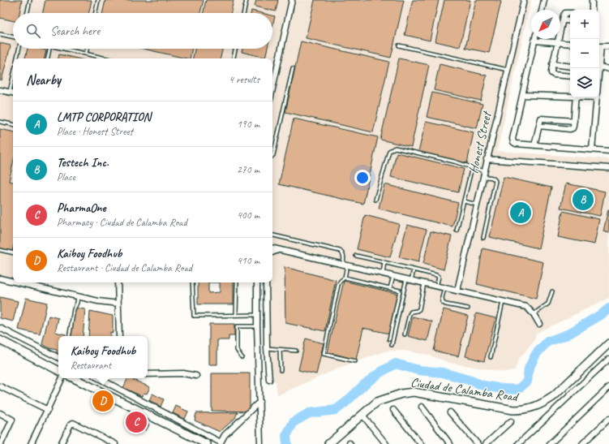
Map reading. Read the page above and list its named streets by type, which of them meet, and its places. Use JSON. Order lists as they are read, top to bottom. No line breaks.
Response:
{"streets":{"main road":["Ciudad de Calamba Road"],"street":["Honest Street"]},"north":"bottom left","page":{"map_buttons":["+","−"],"search":"Search here","heading":["Nearby","4 results"],"list":[{"mark":"A","name":"LMTP CORPORATION","note":"Place · Honest Street","value":"190 m"},{"mark":"B","name":"Testech Inc.","note":"Place","value":"270 m"},{"mark":"C","name":"PharmaOne","note":"Pharmacy · Ciudad de Calamba Road","value":"400 m"},{"mark":"D","name":"Kaiboy Foodhub","note":"Restaurant · Ciudad de Calamba Road","value":"410 m"}],"pins":["B","A","D","C"],"popup":["Kaiboy Foodhub","Restaurant"]}}
